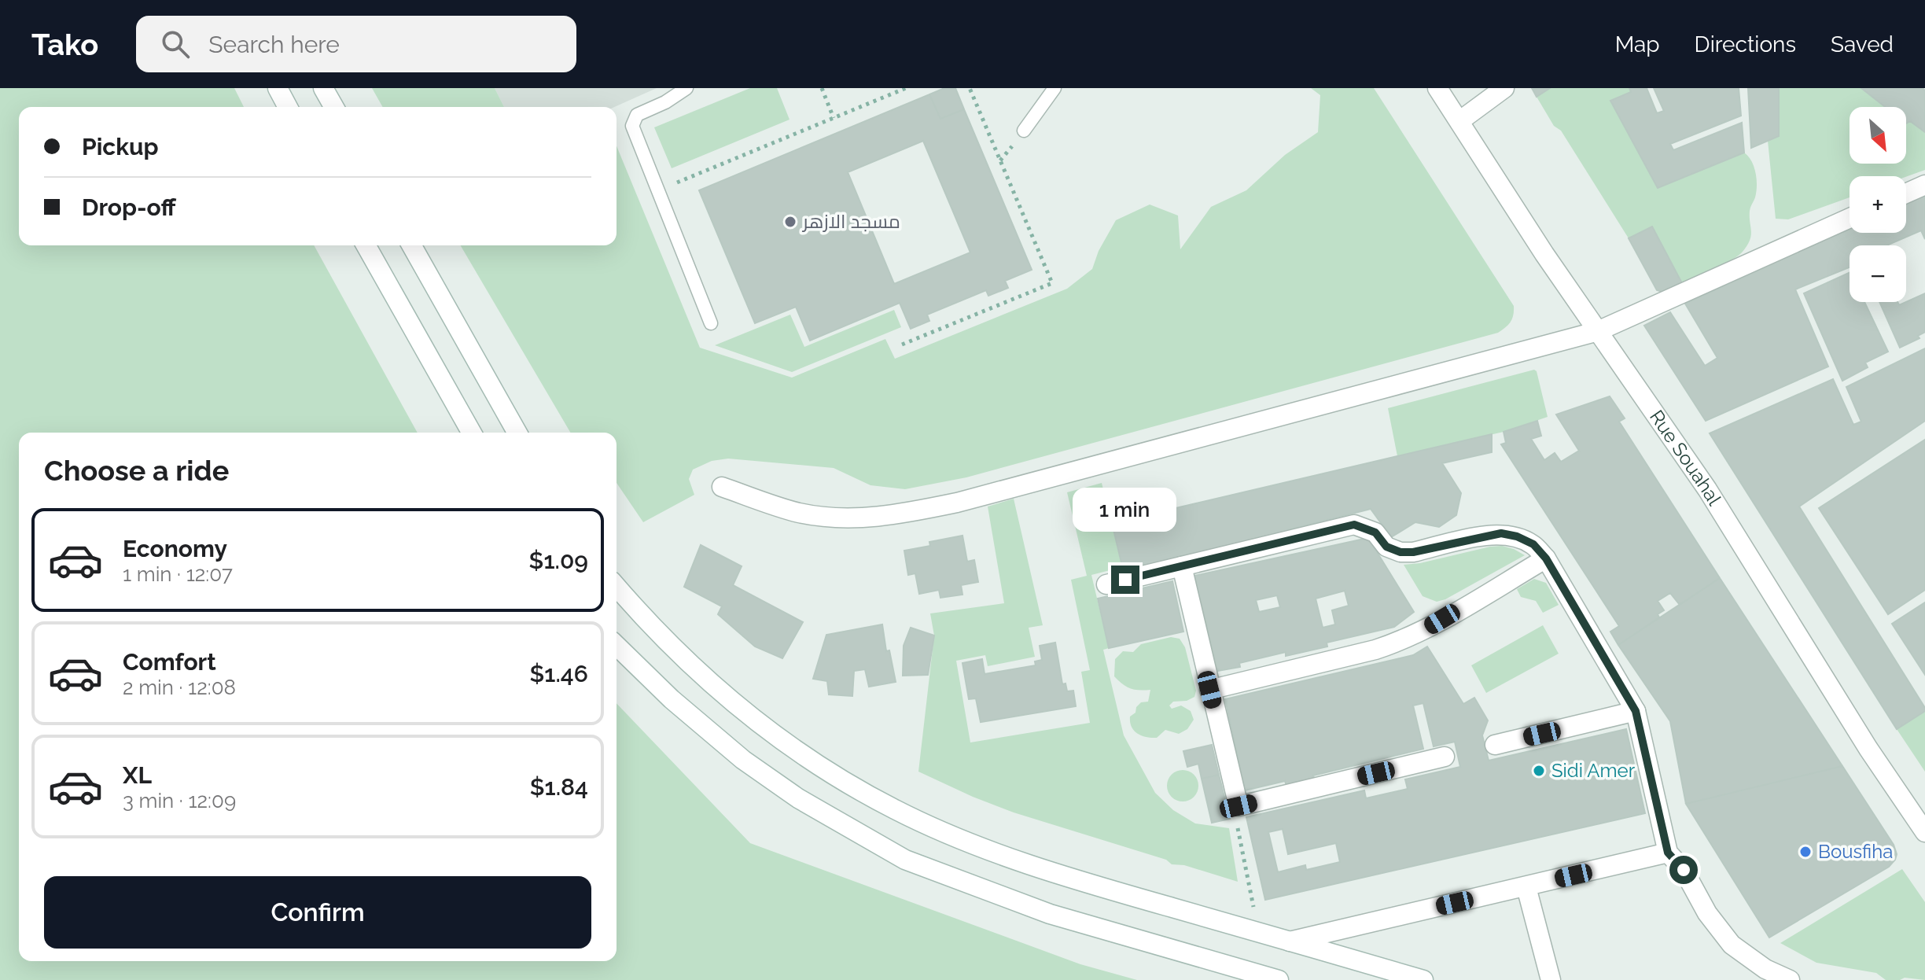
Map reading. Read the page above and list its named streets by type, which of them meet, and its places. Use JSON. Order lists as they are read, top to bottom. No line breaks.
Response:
{"streets":{"street":["Rue Souahal"]},"places":["مسجد الازهر","Sidi Amer","Bousfiha"],"north":"bottom right","page":{"header":"Tako","search":"Search here","nav":["Map","Directions","Saved"],"map_buttons":["+","−"],"banner":["Pickup","Drop-off"],"heading":"Choose a ride","bubble":"1 min","list":[{"name":"Economy","note":"1 min · 12:07","value":"$1.09"},{"name":"Comfort","note":"2 min · 12:08","value":"$1.46"},{"name":"XL","note":"3 min · 12:09","value":"$1.84"}],"buttons":"Confirm"}}
